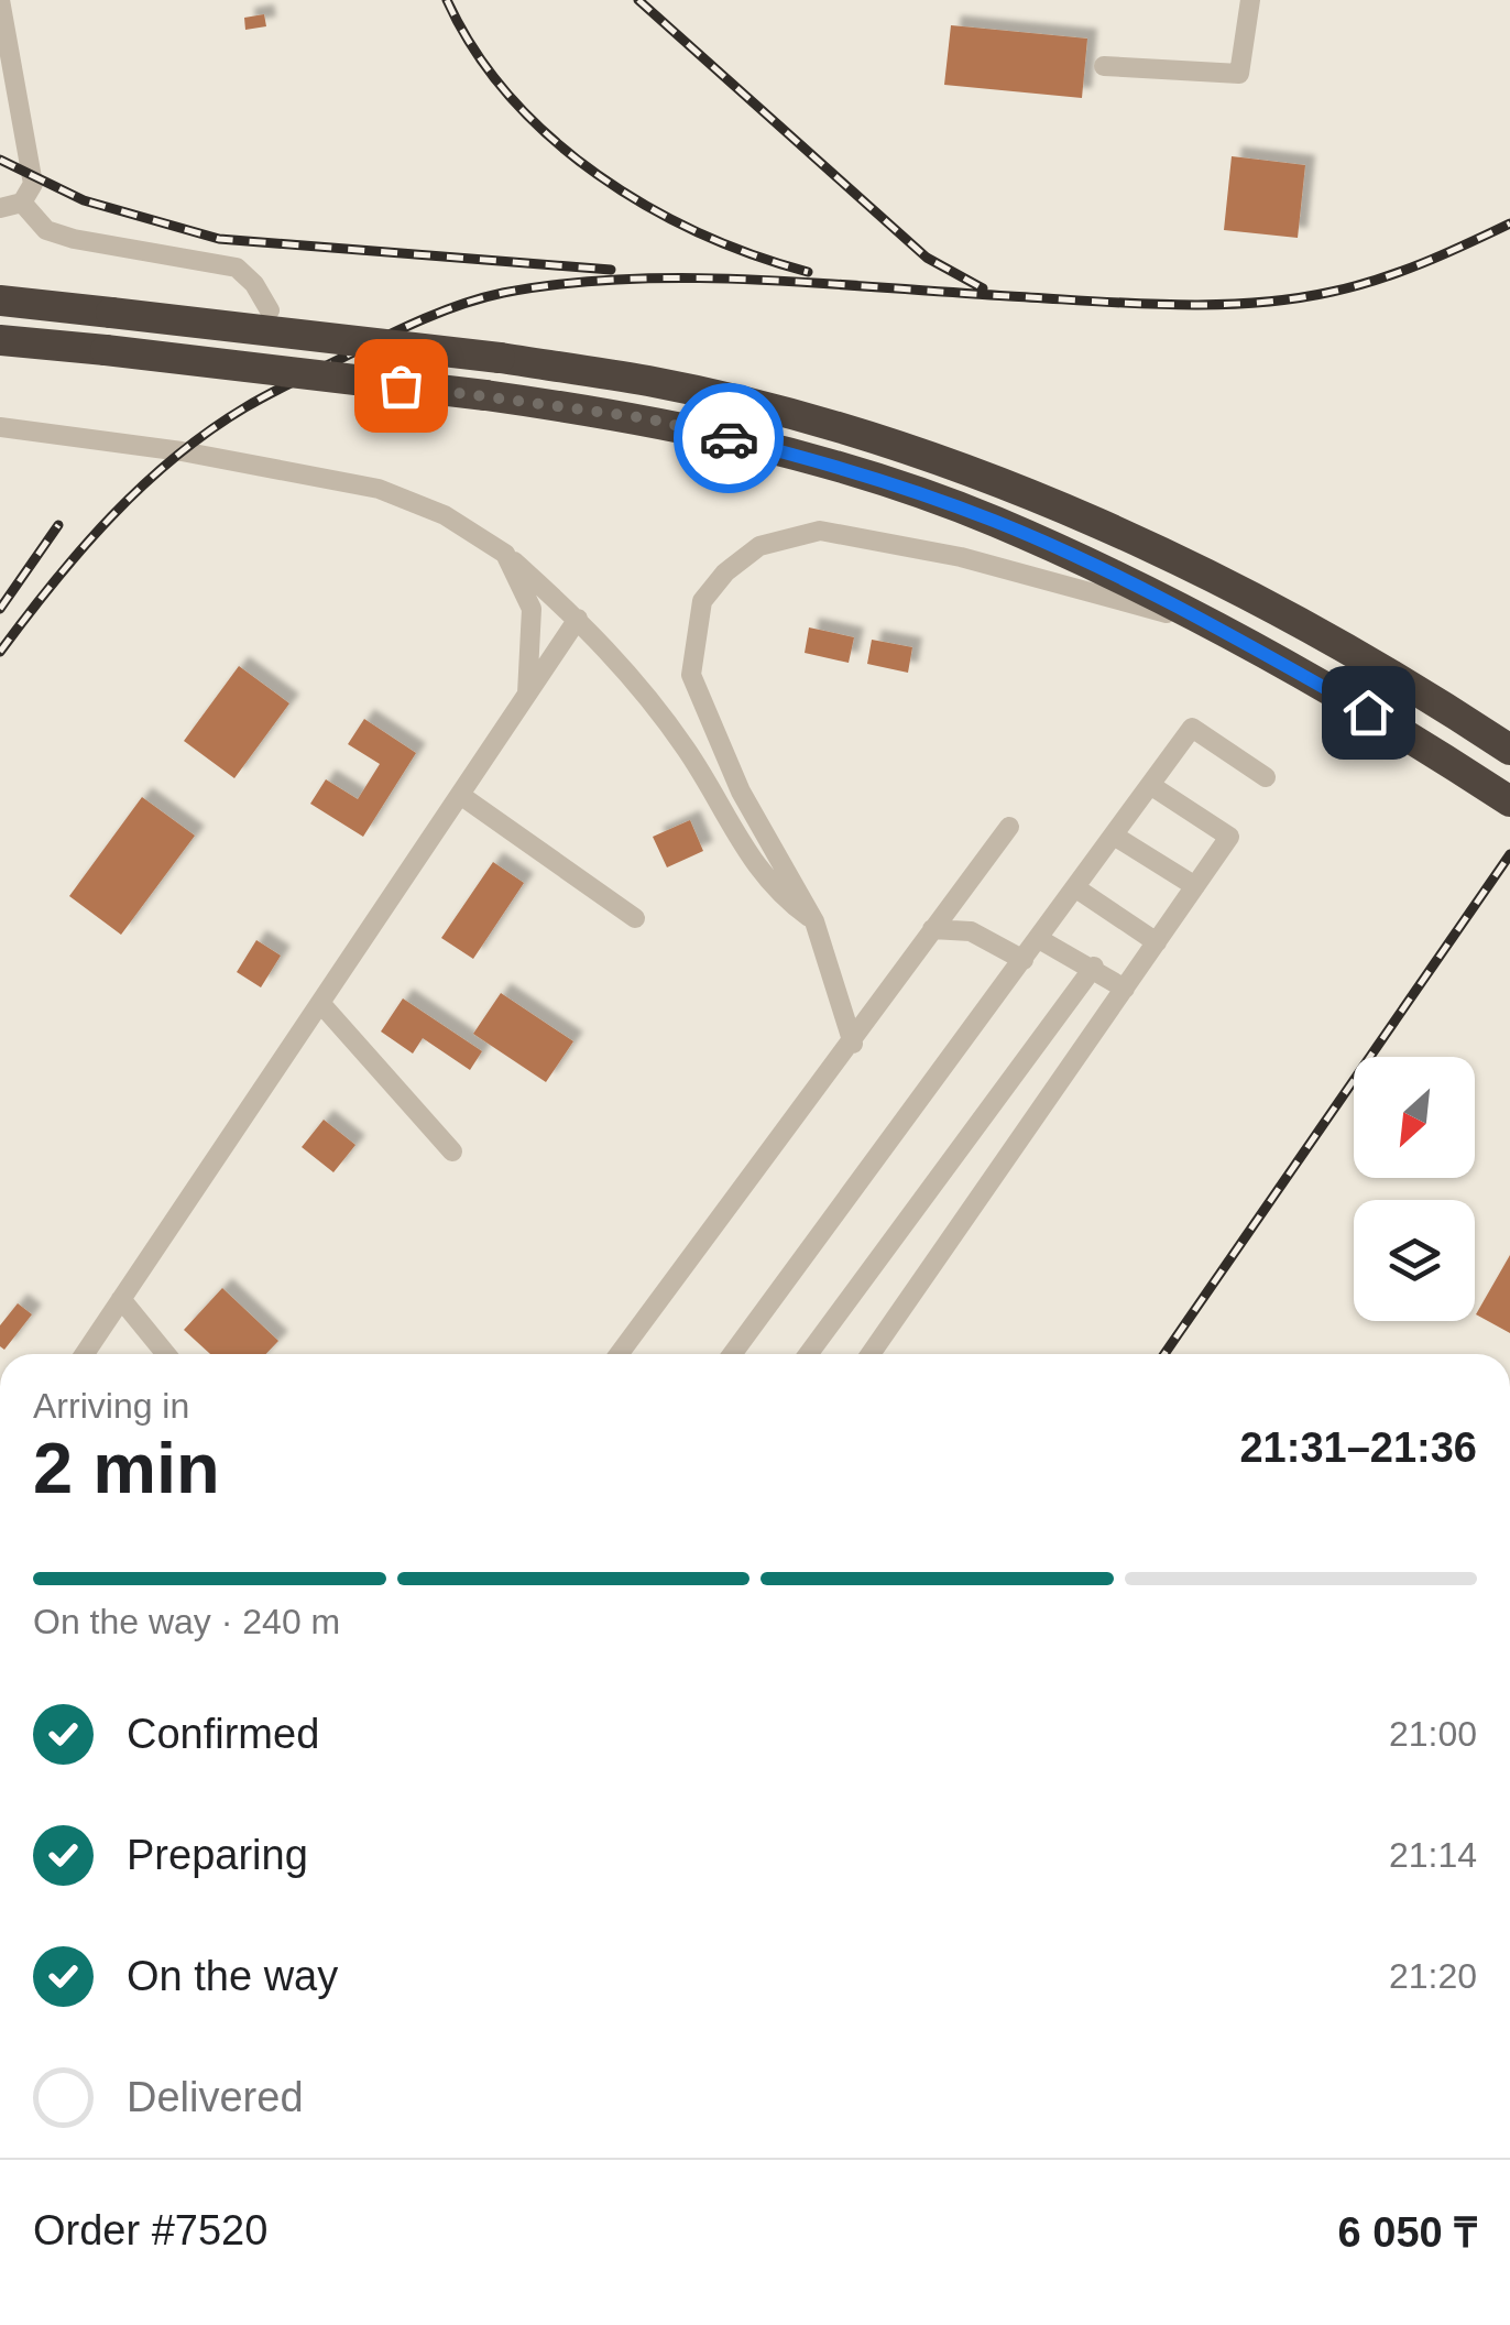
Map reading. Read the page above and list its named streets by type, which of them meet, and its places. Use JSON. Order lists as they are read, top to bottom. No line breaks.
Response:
{"north":"bottom left","page":{"heading":["2 min","Arriving in","21:31–21:36"],"panel":["Order #7520","6 050 ₸"],"bar":"On the way · 240 m","list":[["Confirmed","21:00"],["Preparing","21:14"],["On the way","21:20"],"Delivered"]}}
